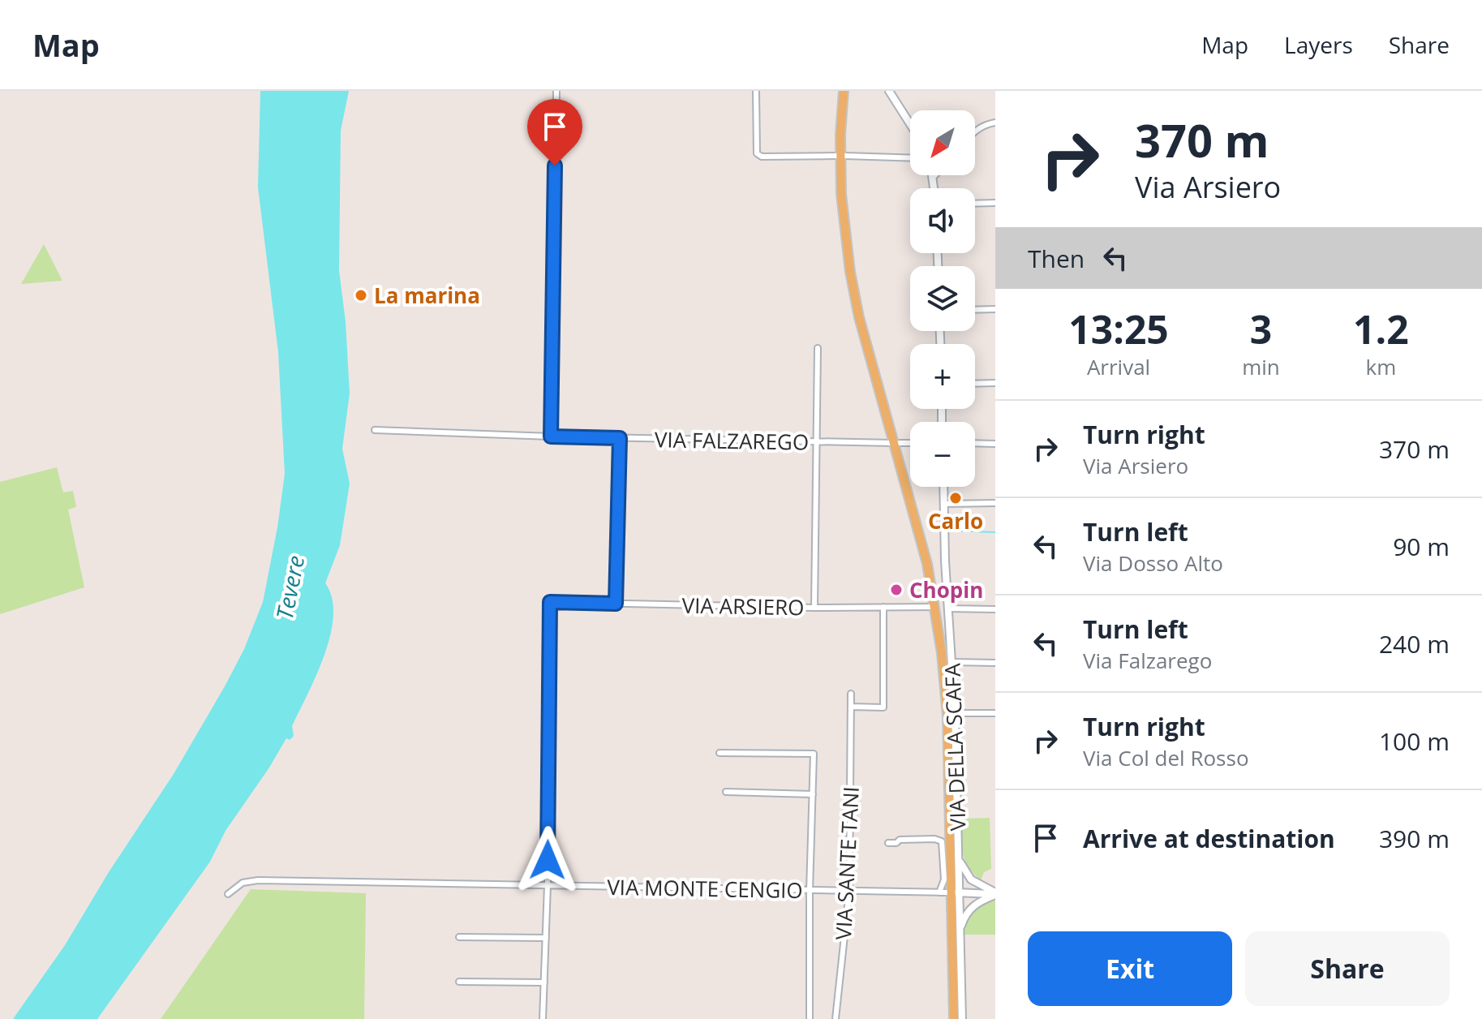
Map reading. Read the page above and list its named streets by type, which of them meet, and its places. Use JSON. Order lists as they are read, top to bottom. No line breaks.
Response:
{"streets":{"street":["VIA FALZAREGO","VIA ARSIERO","VIA DELLA SCAFA","VIA SANTE TANI","VIA MONTE CENGIO"]},"crossings":[["VIA ARSIERO","VIA MONTE CENGIO"],["VIA DELLA SCAFA","VIA MONTE CENGIO"],["VIA SANTE TANI","VIA MONTE CENGIO"]],"water":["Tevere"],"places":["La marina","Carlo","Chopin"],"north":"bottom left","page":{"header":"Map","nav":["Map","Layers","Share"],"turn":["370 m","Via Arsiero"],"map_buttons":["+","−"],"then":"Then","eta":["13:25","Arrival","3","min","1.2","km"],"list":[{"name":"Turn right","note":"Via Arsiero","value":"370 m"},{"name":"Turn left","note":"Via Dosso Alto","value":"90 m"},{"name":"Turn left","note":"Via Falzarego","value":"240 m"},{"name":"Turn right","note":"Via Col del Rosso","value":"100 m"},{"name":"Arrive at destination","value":"390 m"}],"buttons":["Exit","Share"]}}
